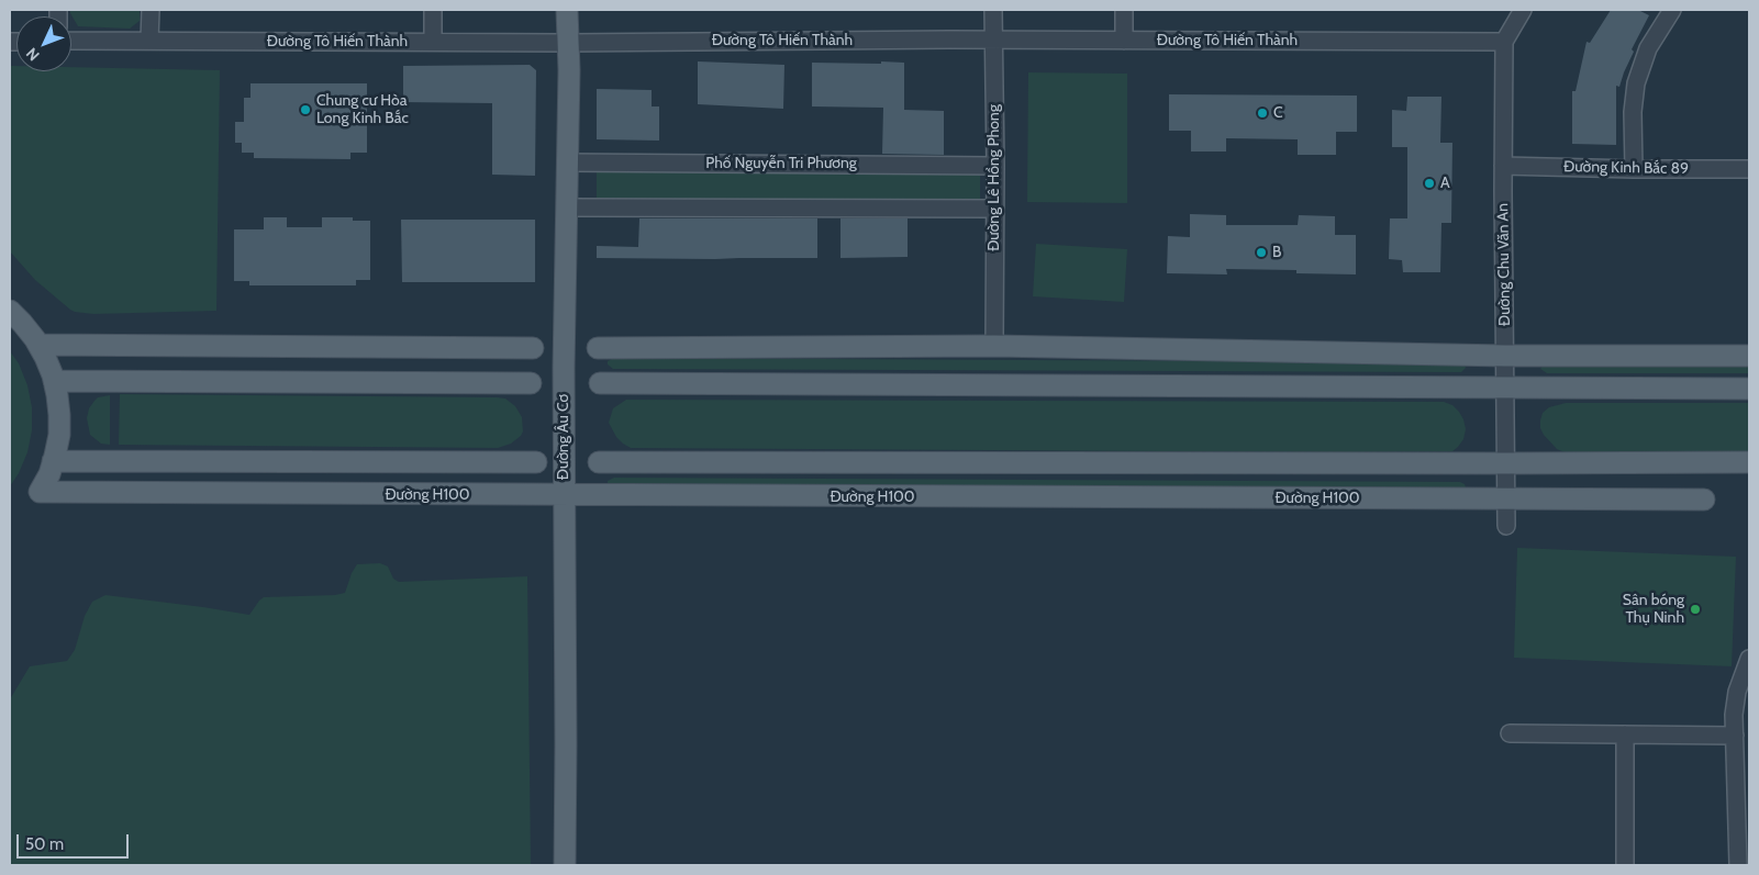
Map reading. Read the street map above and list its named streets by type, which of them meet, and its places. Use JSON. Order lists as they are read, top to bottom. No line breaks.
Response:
{"streets":{"main road":["Đường Âu Cơ","Đường H100"],"street":["Đường Tô Hiến Thành","Phố Nguyễn Tri Phương","Đường Kinh Bắc 89","Đường Lê Hồng Phong","Đường Chu Văn An"]},"crossings":[["Đường Tô Hiến Thành","Đường Lê Hồng Phong"],["Đường Tô Hiến Thành","Đường Chu Văn An"],["Đường Tô Hiến Thành","Đường Âu Cơ"],["Phố Nguyễn Tri Phương","Đường Lê Hồng Phong"],["Phố Nguyễn Tri Phương","Đường Âu Cơ"],["Đường Kinh Bắc 89","Đường Chu Văn An"],["Đường Chu Văn An","Đường H100"],["Đường Âu Cơ","Đường H100"]],"places":["Chung cư Hòa Long Kinh Bắc","C","A","B","Sân bóng Thụ Ninh"],"scale_bar":"50 m","north":"bottom left"}
